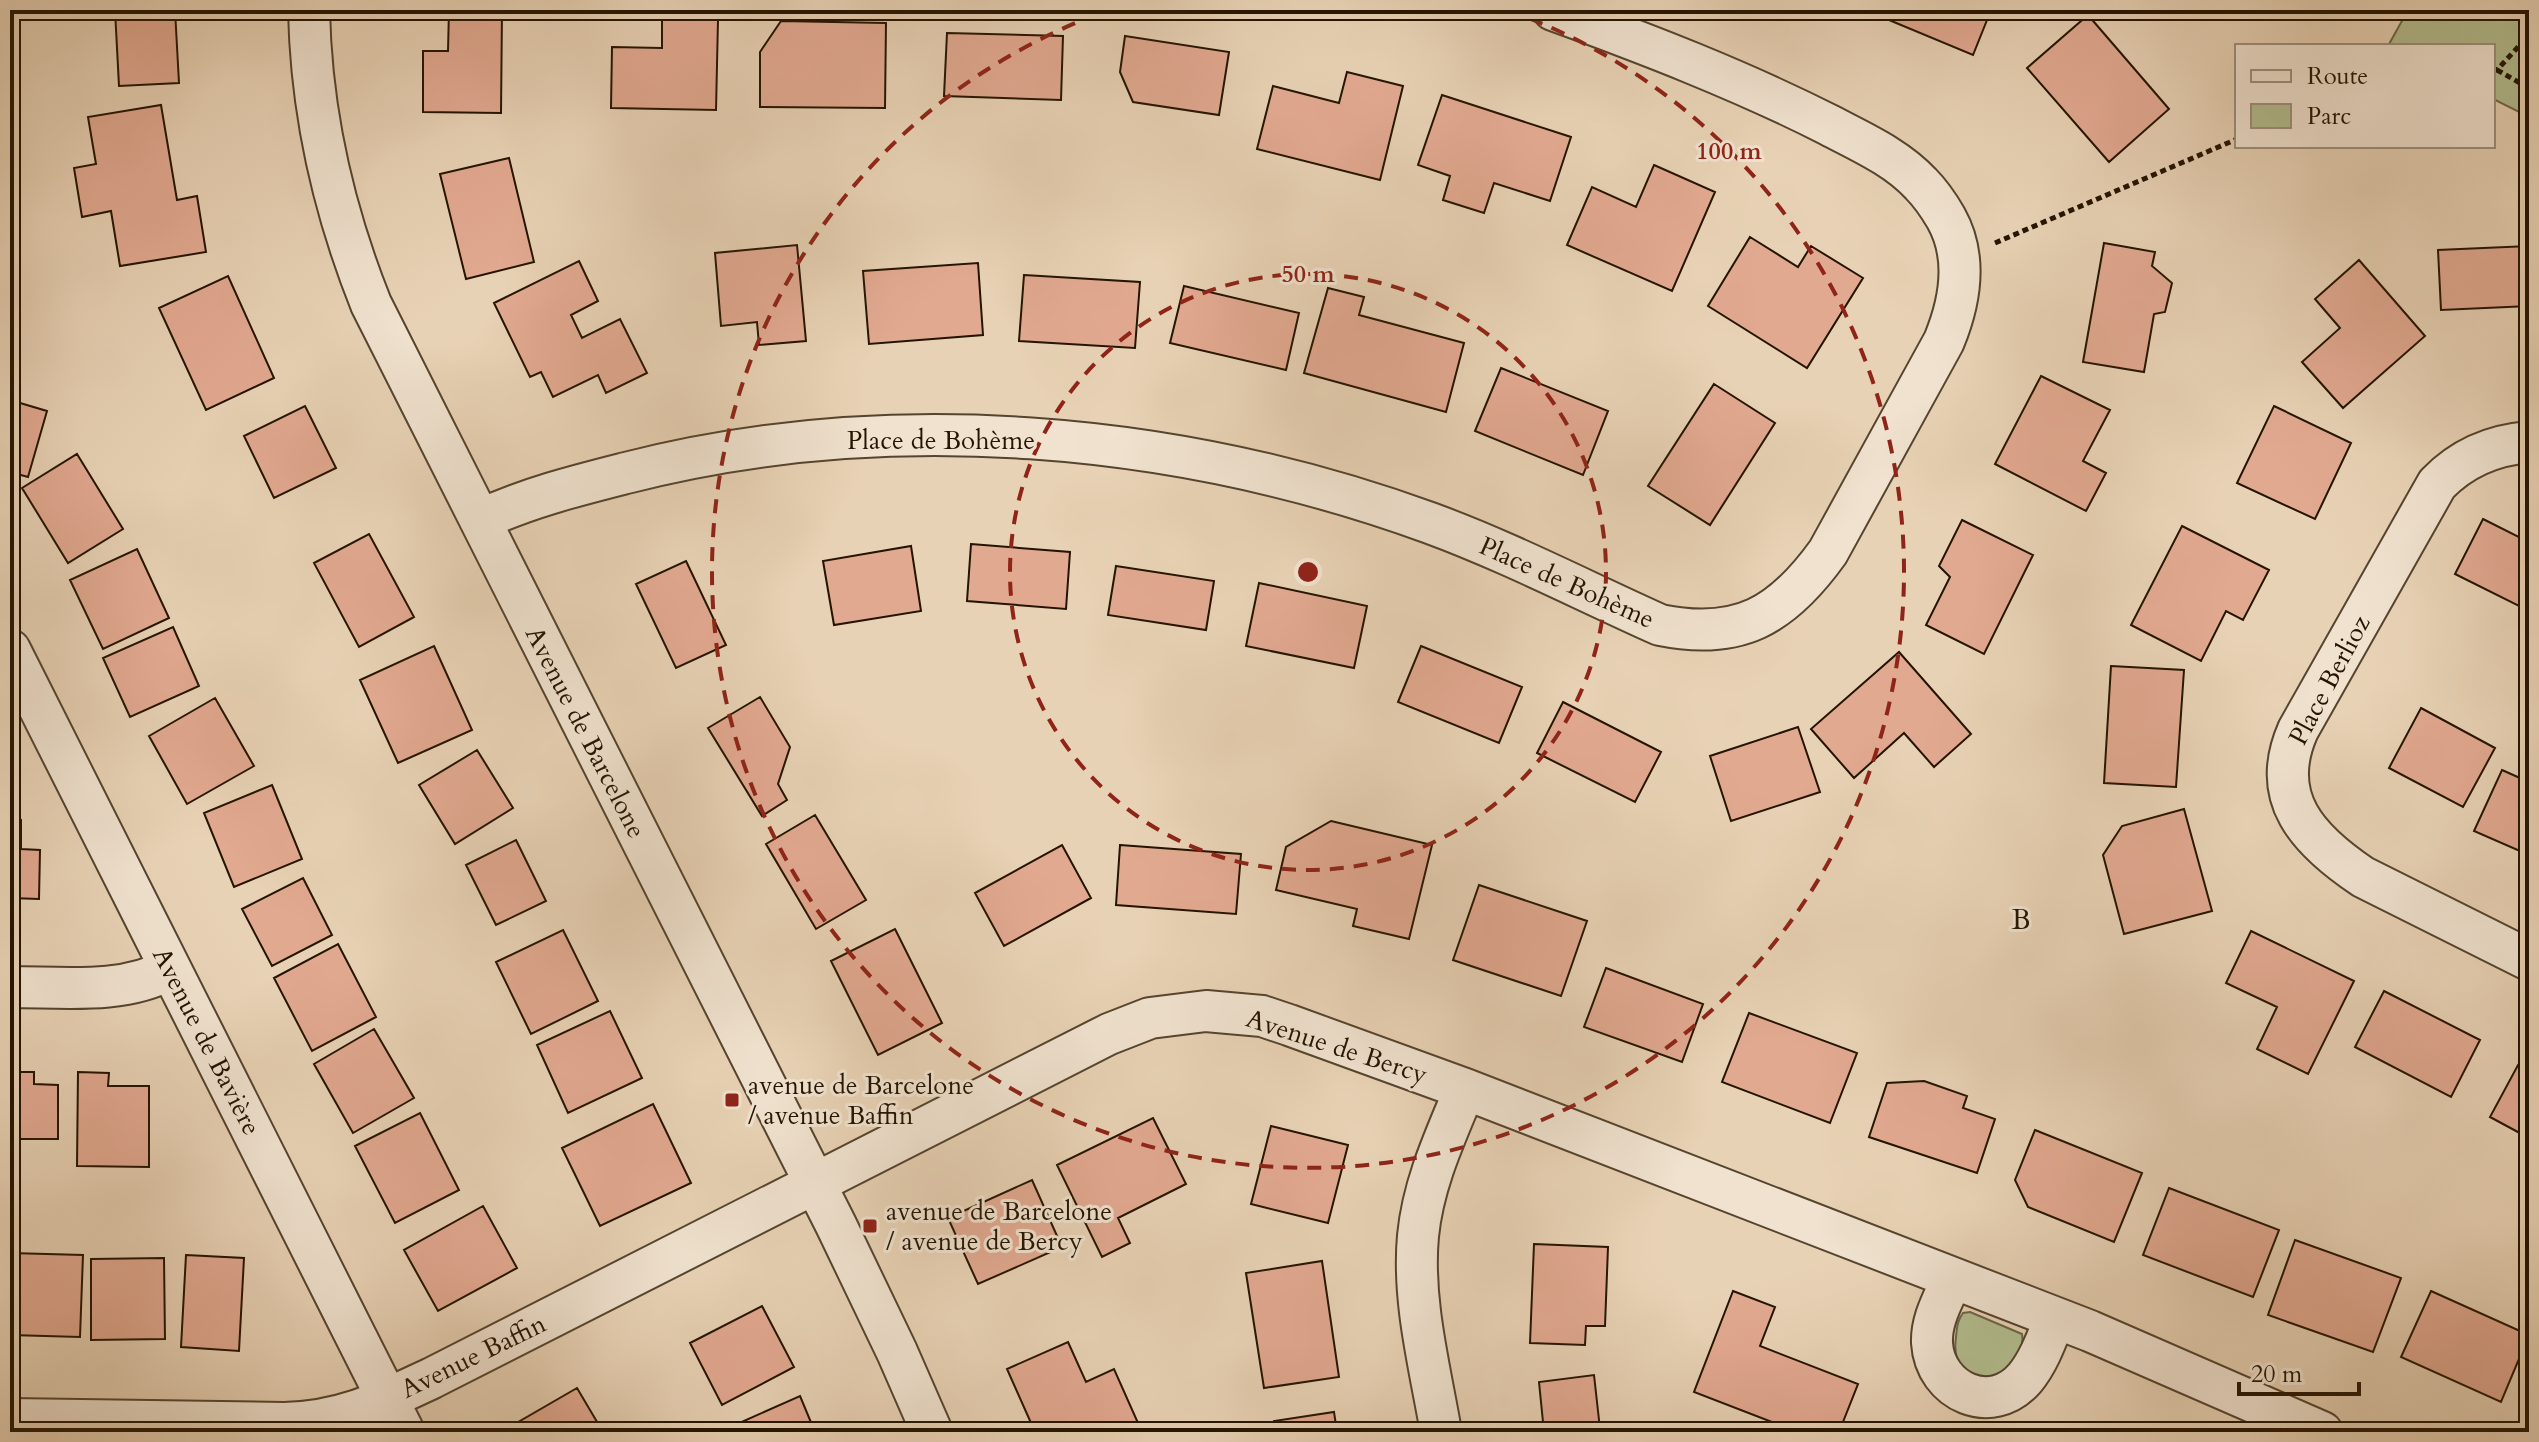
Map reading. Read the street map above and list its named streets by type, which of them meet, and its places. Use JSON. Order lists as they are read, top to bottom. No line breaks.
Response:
{"streets":{"street":["Place de Bohème","Place Berlioz","Avenue de Barcelone","Avenue de Bavière","Avenue de Bercy","Avenue Baffin"]},"crossings":[["Place de Bohème","Avenue de Barcelone"],["Avenue de Barcelone","Avenue de Bercy"],["Avenue de Barcelone","Avenue Baffin"],["Avenue de Bavière","Avenue Baffin"],["Avenue de Bercy","Avenue Baffin"]],"districts":["B"],"places":{"transit":["avenue de Barcelone / avenue Baffin","avenue de Barcelone / avenue de Bercy"]},"legend":["Route","Parc"],"scale_bar":"20 m","rings":["100 m","50 m"]}
